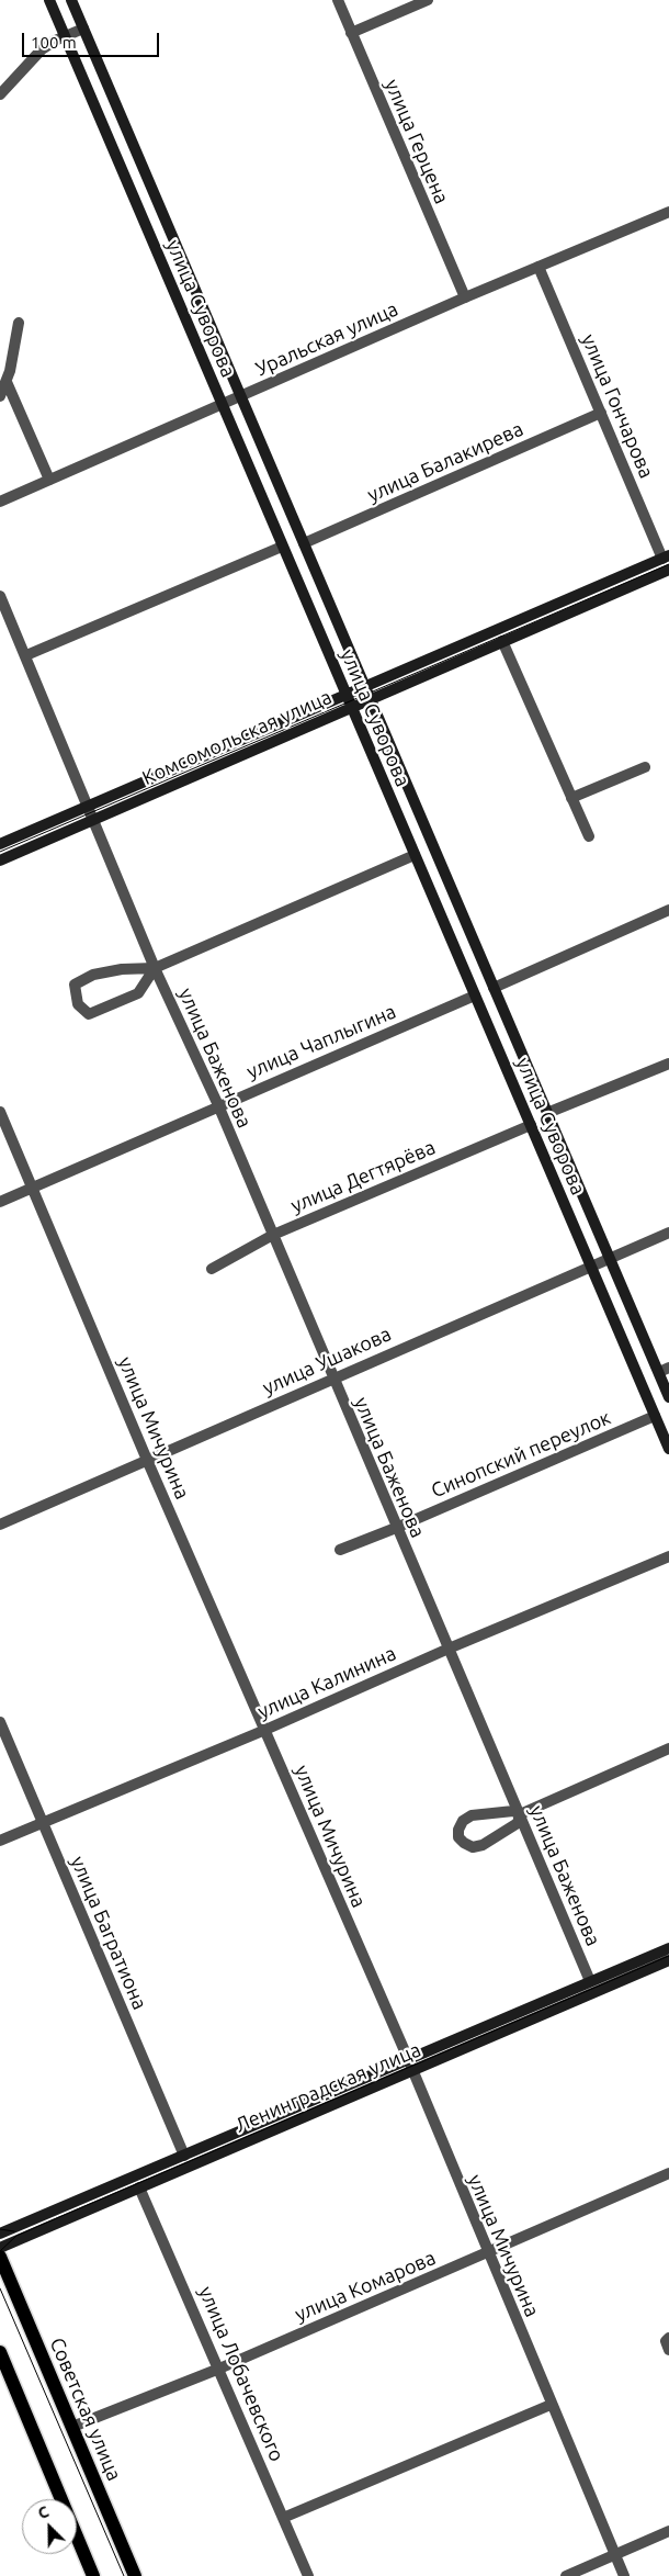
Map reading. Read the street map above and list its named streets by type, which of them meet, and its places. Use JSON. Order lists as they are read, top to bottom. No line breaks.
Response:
{"streets":{"main road":["улица Суворова","Комсомольская улица","Ленинградская улица","Советская улица"],"street":["улица Герцена","Уральская улица","улица Гончарова","улица Балакирева","улица Чаплыгина","улица Баженова","улица Дегтярёва","улица Ушакова","улица Мичурина","Синопский переулок","улица Калинина","улица Багратиона","улица Комарова","улица Лобачевского"]},"crossings":[["улица Герцена","Уральская улица"],["улица Суворова","Уральская улица"],["улица Суворова","улица Балакирева"],["улица Суворова","Комсомольская улица"],["улица Суворова","улица Чаплыгина"],["улица Суворова","улица Дегтярёва"],["улица Суворова","улица Ушакова"],["улица Суворова","Синопский переулок"],["Уральская улица","улица Гончарова"],["улица Гончарова","улица Балакирева"],["улица Гончарова","Комсомольская улица"],["Комсомольская улица","улица Баженова"],["улица Чаплыгина","улица Баженова"],["улица Чаплыгина","улица Мичурина"],["улица Баженова","улица Дегтярёва"],["улица Баженова","улица Ушакова"],["улица Баженова","Синопский переулок"],["улица Баженова","улица Калинина"],["улица Баженова","Ленинградская улица"],["улица Ушакова","улица Мичурина"],["улица Мичурина","улица Калинина"],["улица Мичурина","Ленинградская улица"],["улица Мичурина","улица Комарова"],["улица Калинина","улица Багратиона"],["улица Багратиона","Ленинградская улица"],["Ленинградская улица","улица Лобачевского"],["улица Комарова","улица Лобачевского"],["улица Комарова","Советская улица"]],"scale_bar":"100 m","north":"top left"}
